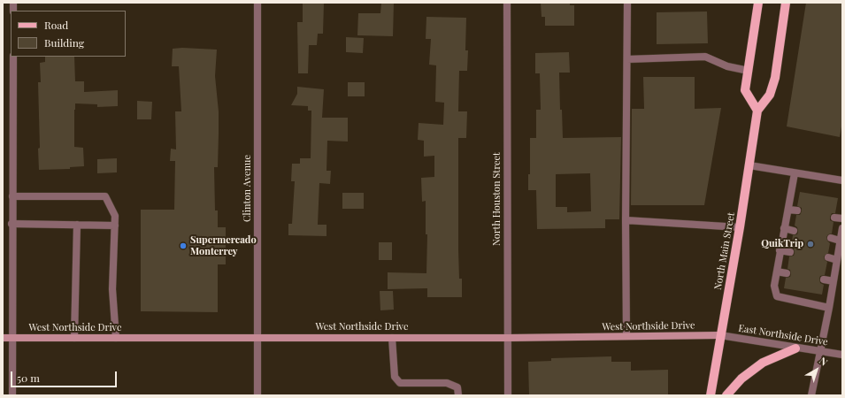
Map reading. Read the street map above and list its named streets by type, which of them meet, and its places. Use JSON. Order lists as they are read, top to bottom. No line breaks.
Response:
{"streets":{"main road":["North Main Street","West Northside Drive"],"street":["Clinton Avenue","North Houston Street","East Northside Drive"]},"crossings":[["Clinton Avenue","West Northside Drive"],["North Houston Street","West Northside Drive"],["North Main Street","West Northside Drive"],["North Main Street","East Northside Drive"],["West Northside Drive","East Northside Drive"]],"places":["QuikTrip","Supermercado Monterrey"],"legend":["Road","Building"],"scale_bar":"50 m","north":"top right"}
